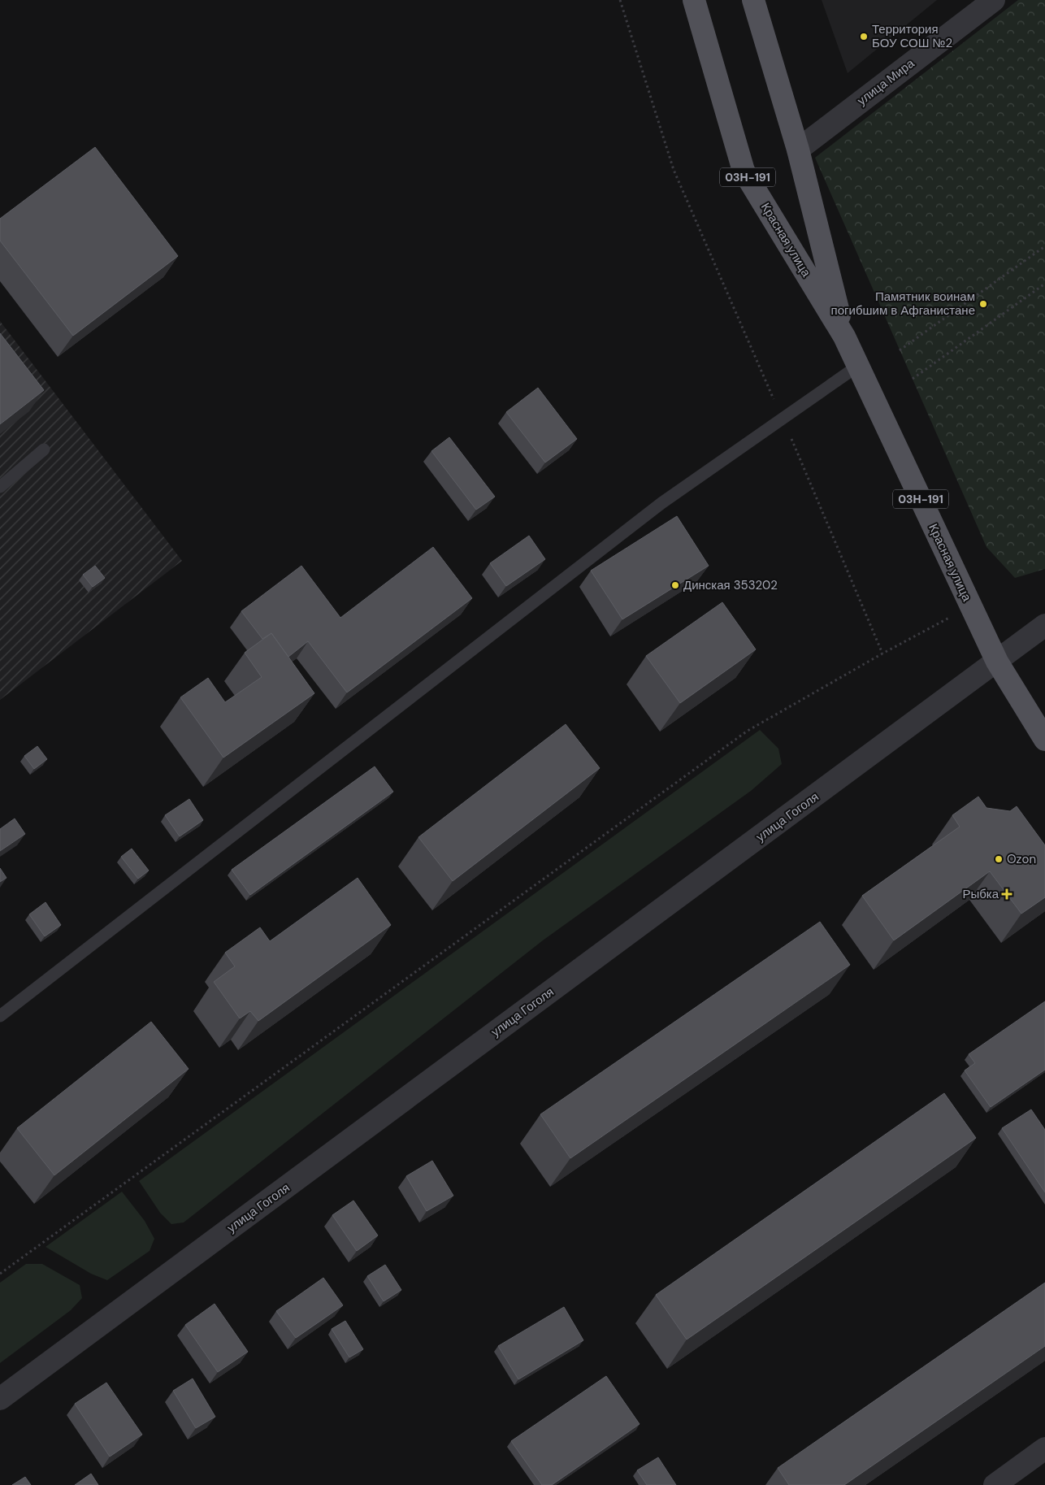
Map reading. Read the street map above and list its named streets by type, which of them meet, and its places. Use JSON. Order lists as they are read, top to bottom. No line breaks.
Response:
{"streets":{"main road":["03Н-191","Красная улица"],"street":["улица Мира","улица Гоголя"]},"crossings":[["улица Мира","Красная улица"],["Красная улица","улица Гоголя"]],"places":{"other":["Территория БОУ СОШ №2","Памятник воинам погибшим в Афганистане","Динская 353202","Ozon"],"health":["Рыбка"]}}
